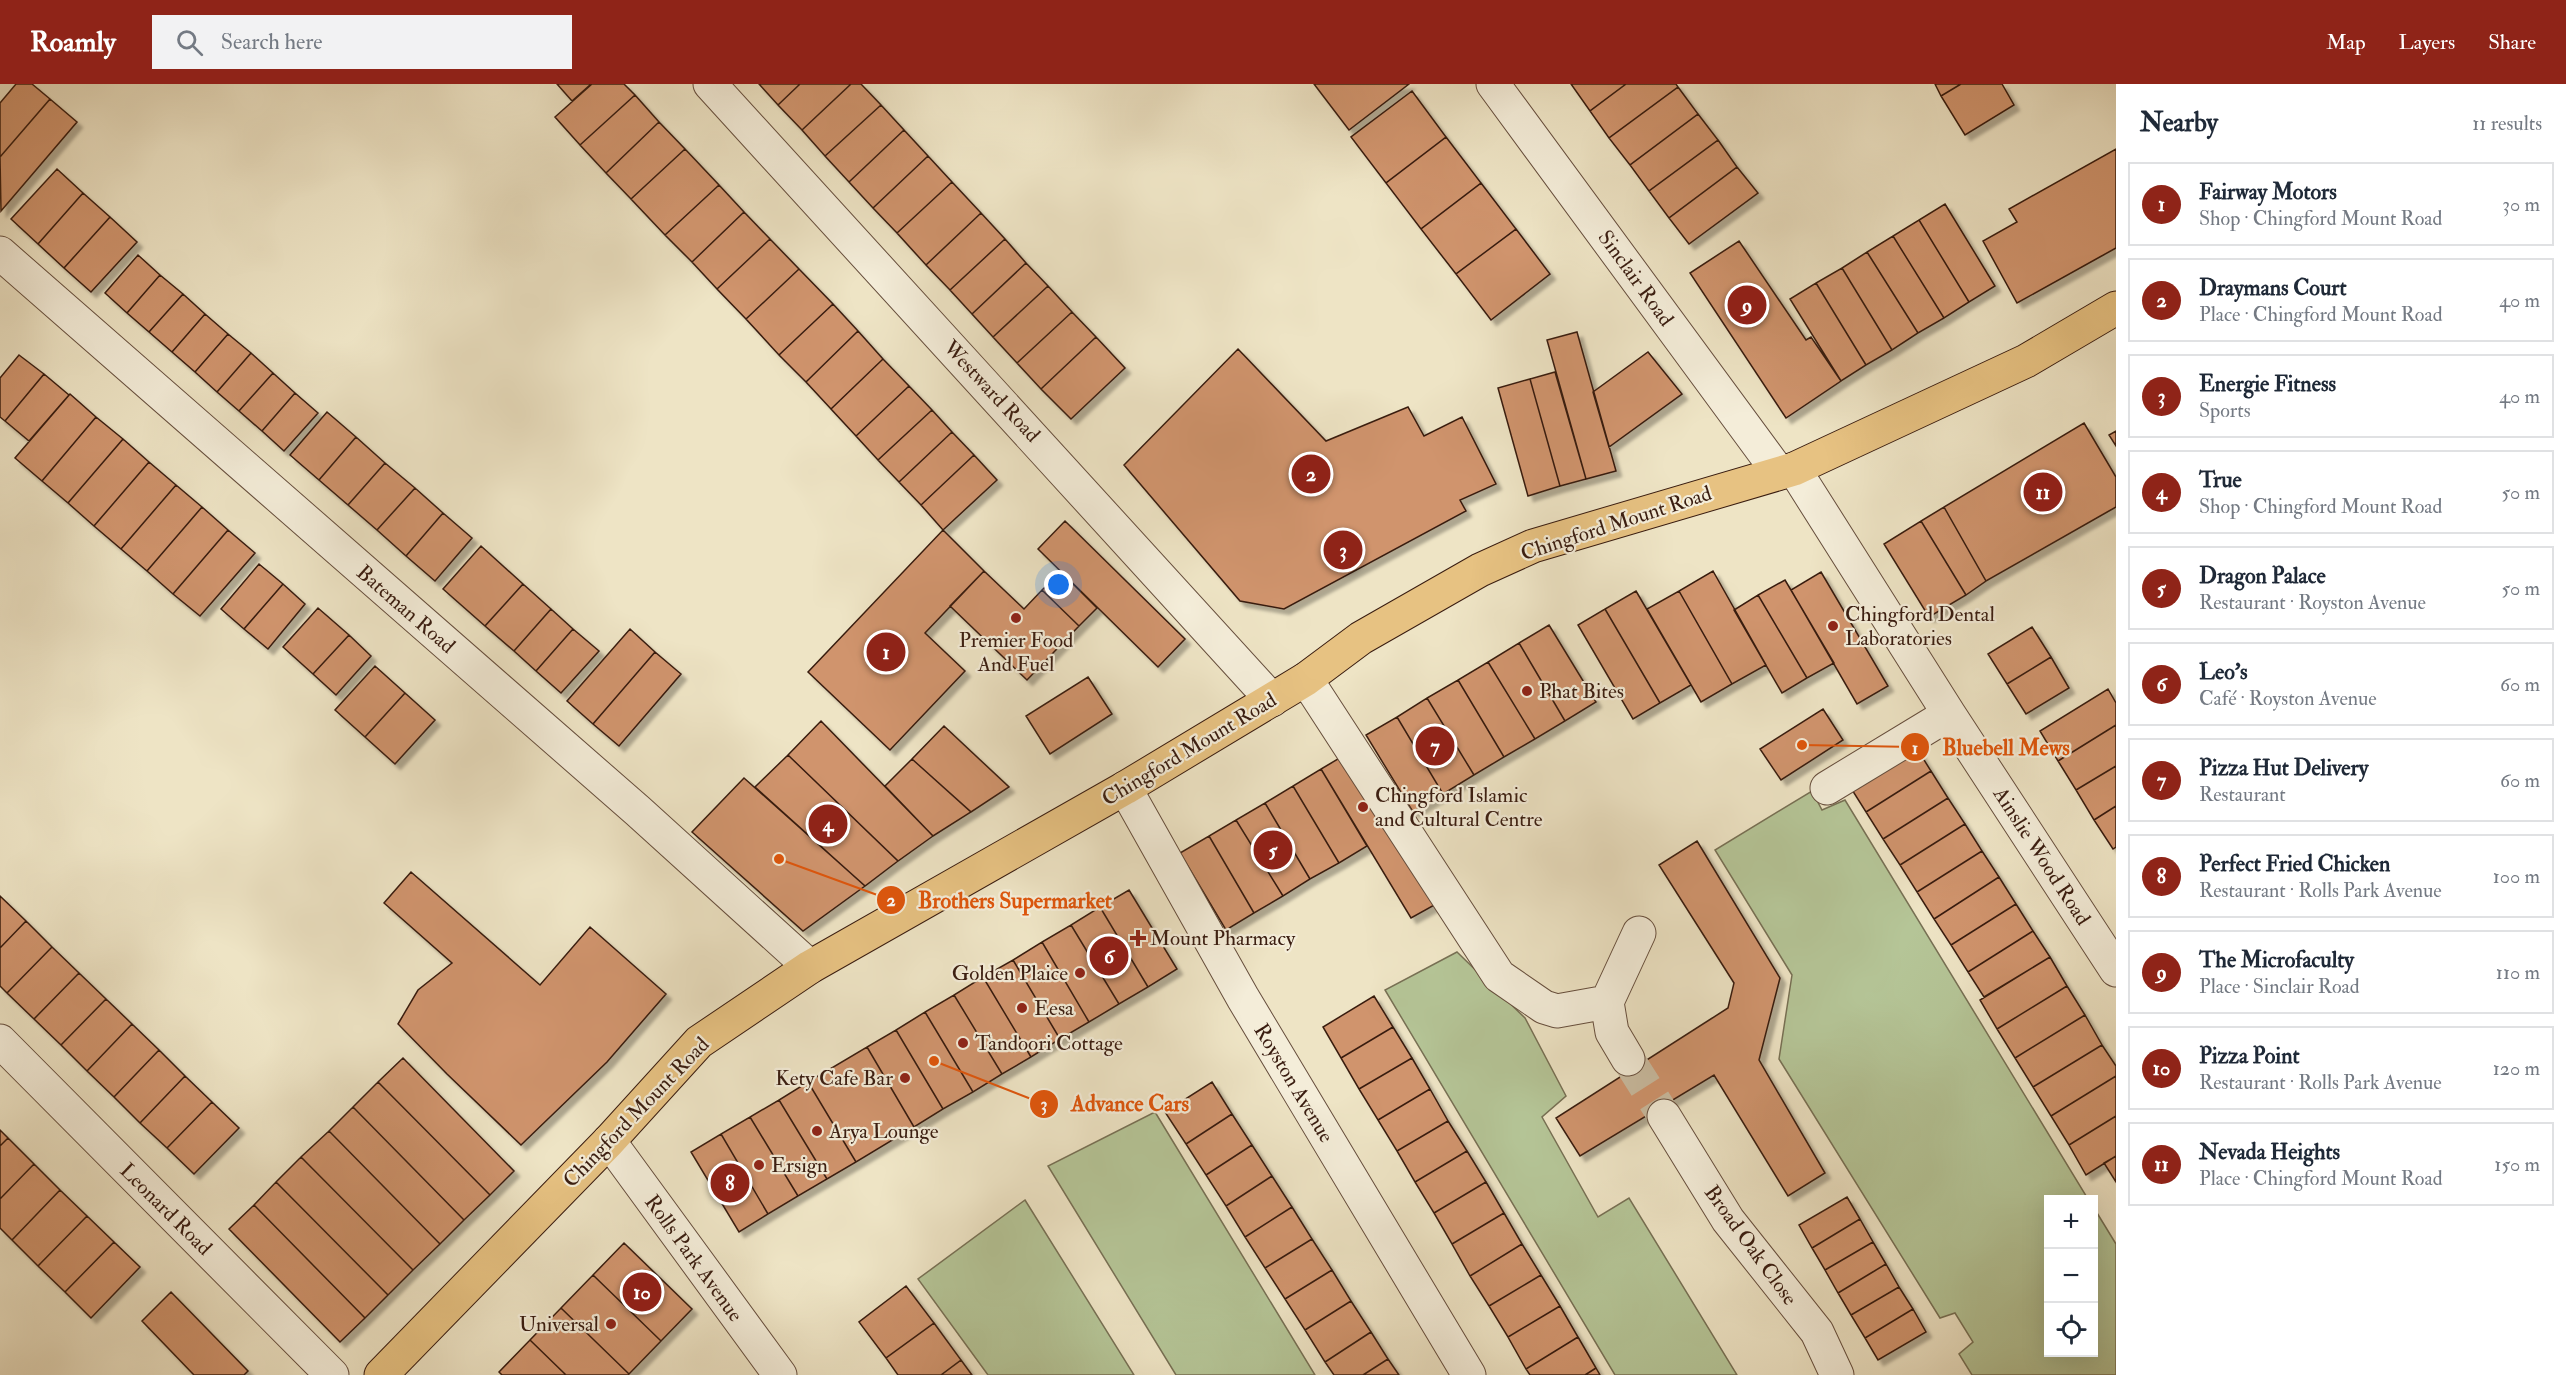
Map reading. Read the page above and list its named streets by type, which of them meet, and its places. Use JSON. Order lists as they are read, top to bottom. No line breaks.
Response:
{"streets":{"main road":["Chingford Mount Road"],"street":["Sinclair Road","Westward Road","Bateman Road","Ainslie Wood Road","Royston Avenue","Leonard Road","Broad Oak Close","Rolls Park Avenue"]},"crossings":[["Sinclair Road","Chingford Mount Road"],["Sinclair Road","Ainslie Wood Road"],["Westward Road","Chingford Mount Road"],["Chingford Mount Road","Bateman Road"],["Chingford Mount Road","Ainslie Wood Road"],["Chingford Mount Road","Royston Avenue"],["Chingford Mount Road","Rolls Park Avenue"]],"places":{"other":["Premier Food And Fuel","Chingford Dental Laboratories","Phat Bites","Bluebell Mews","Chingford Islamic and Cultural Centre","Brothers Supermarket","Golden Plaice","Eesa","Tandoori Cottage","Advance Cars","Kety Cafe Bar","Arya Lounge","Ersign","Universal"],"health":["Mount Pharmacy"]},"page":{"header":"Roamly","search":"Search here","nav":["Map","Layers","Share"],"heading":["Nearby","11 results"],"list":[{"mark":"1","name":"Fairway Motors","note":"Shop · Chingford Mount Road","value":"30 m"},{"mark":"2","name":"Draymans Court","note":"Place · Chingford Mount Road","value":"40 m"},{"mark":"3","name":"Energie Fitness","note":"Sports","value":"40 m"},{"mark":"4","name":"True","note":"Shop · Chingford Mount Road","value":"50 m"},{"mark":"5","name":"Dragon Palace","note":"Restaurant · Royston Avenue","value":"50 m"},{"mark":"6","name":"Leo’s","note":"Café · Royston Avenue","value":"60 m"},{"mark":"7","name":"Pizza Hut Delivery","note":"Restaurant","value":"60 m"},{"mark":"8","name":"Perfect Fried Chicken","note":"Restaurant · Rolls Park Avenue","value":"100 m"},{"mark":"9","name":"The Microfaculty","note":"Place · Sinclair Road","value":"110 m"},{"mark":"10","name":"Pizza Point","note":"Restaurant · Rolls Park Avenue","value":"120 m"},{"mark":"11","name":"Nevada Heights","note":"Place · Chingford Mount Road","value":"150 m"}],"pins":["9","2","11","3","1","7","4","5","6","8","10"],"map_buttons":["+","−"]}}
